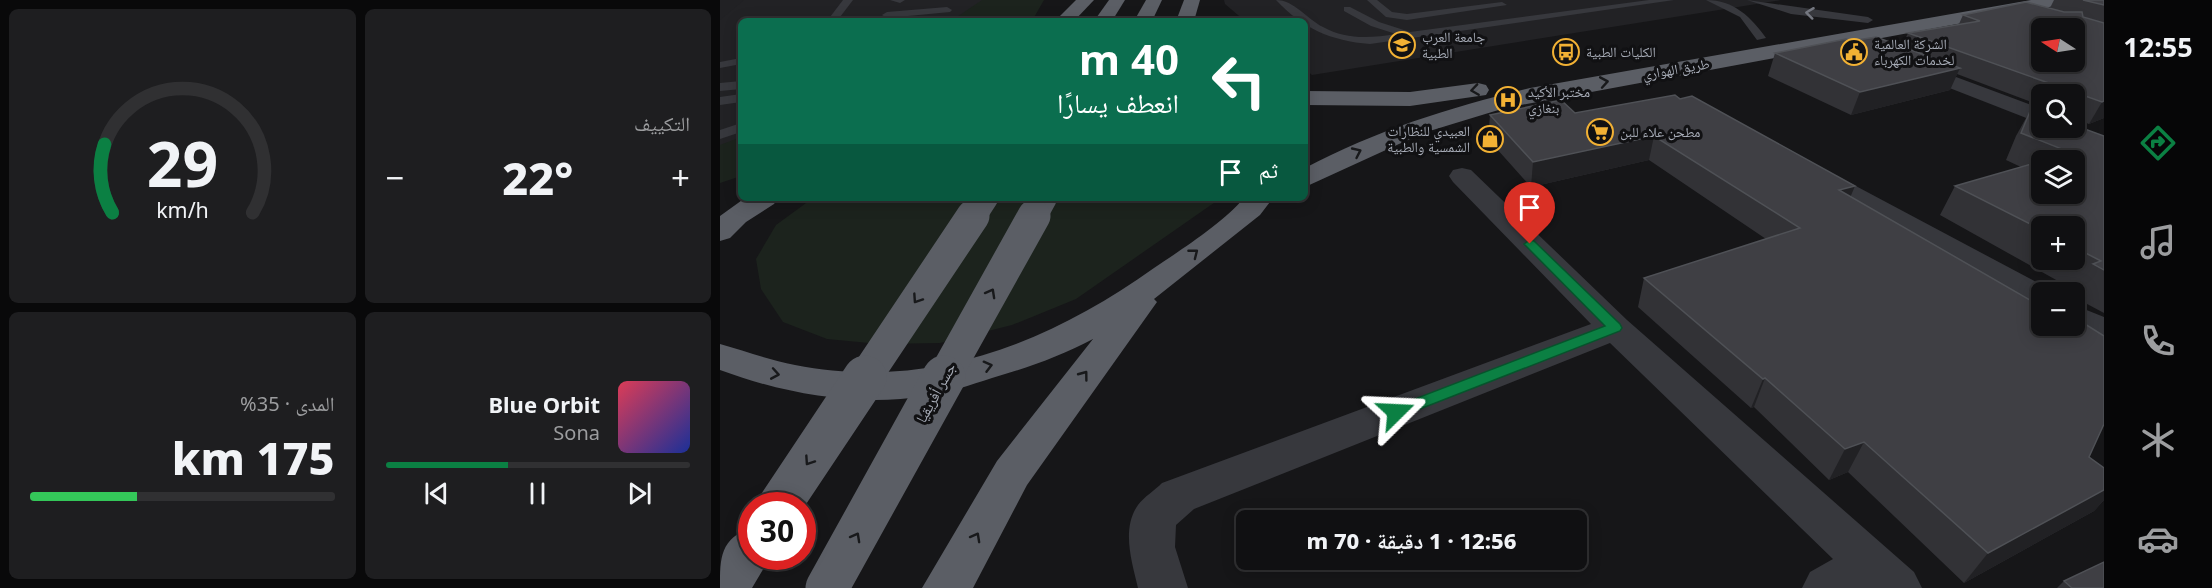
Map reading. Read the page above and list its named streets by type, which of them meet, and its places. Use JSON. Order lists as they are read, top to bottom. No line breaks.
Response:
{"streets":{"highway":["طريق الهواري","جسر أفريقيا"]},"places":{"school or university":["جامعة العرب الطبية"],"bus stop":["الكليات الطبية"],"public building":["الشركة العالمية لخدمات الكهرباء"],"hospital":["مختبر الأكيد بنغازي"],"supermarket":["مطحن علاء للبن"],"shop":["العبيدي للنظارات الشمسية والطبية"]},"north":"left","page":{"tabs":"12:55","tile":["التكييف",["المدى · 35%","175 km"]],"map_buttons":["+","−"],"turn":["40 m","انعطف يسارًا"],"then":"ثم","heat":["−","22°","+"],"song":["Blue Orbit","Sona"],"limit":"30","trip":"12:56 · 1 دقيقة · 70 m","gauge":["29","km/h"]}}
